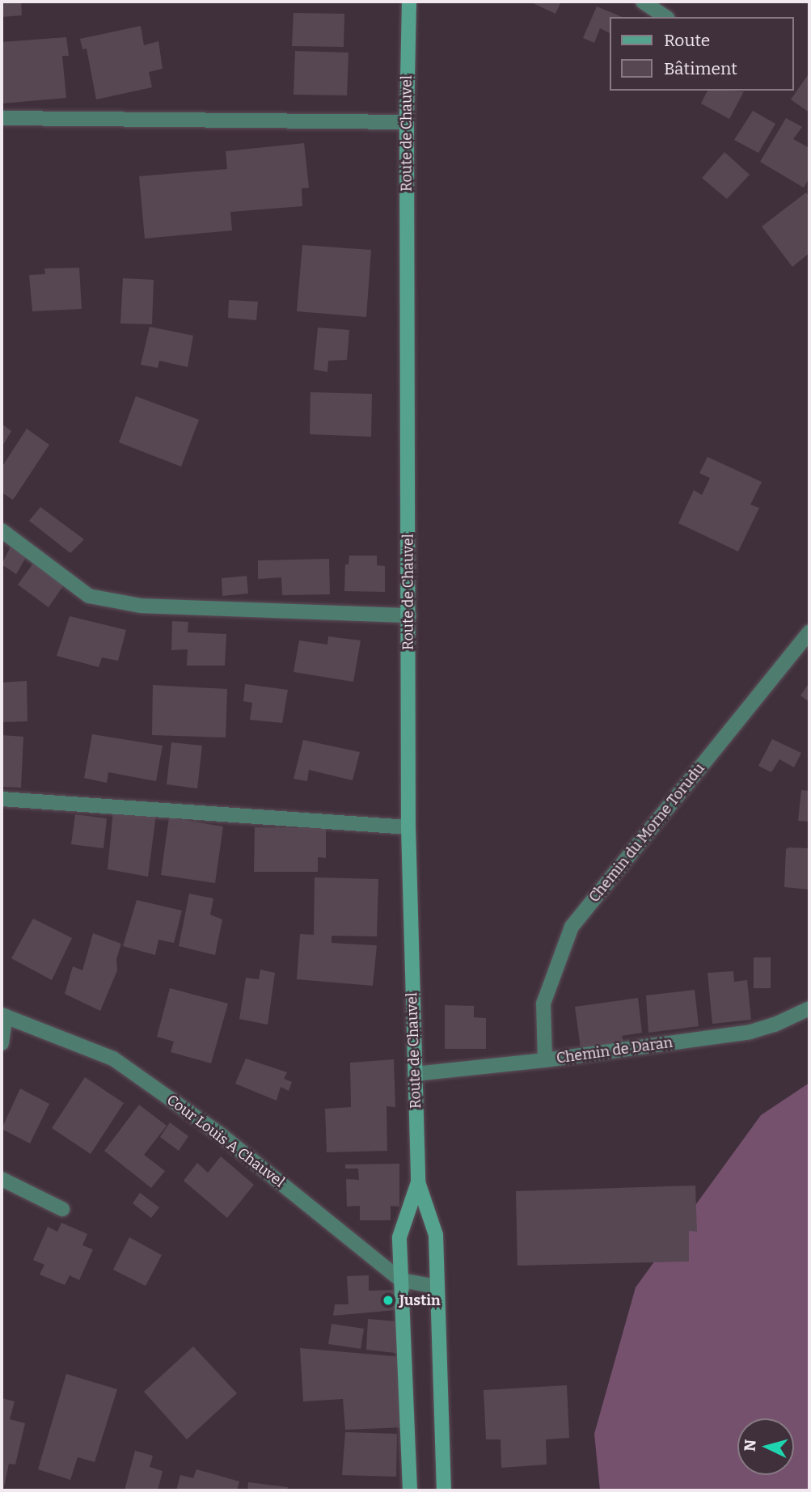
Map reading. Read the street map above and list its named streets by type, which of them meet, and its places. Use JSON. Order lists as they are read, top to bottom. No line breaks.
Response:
{"streets":{"main road":["Route de Chauvel"],"street":["Chemin du Morne Torudu","Chemin de Daran","Cour Louis A Chauvel"]},"crossings":[["Route de Chauvel","Chemin de Daran"],["Route de Chauvel","Cour Louis A Chauvel"],["Chemin du Morne Torudu","Chemin de Daran"]],"places":["Justin"],"legend":["Route","Bâtiment"],"north":"left"}
